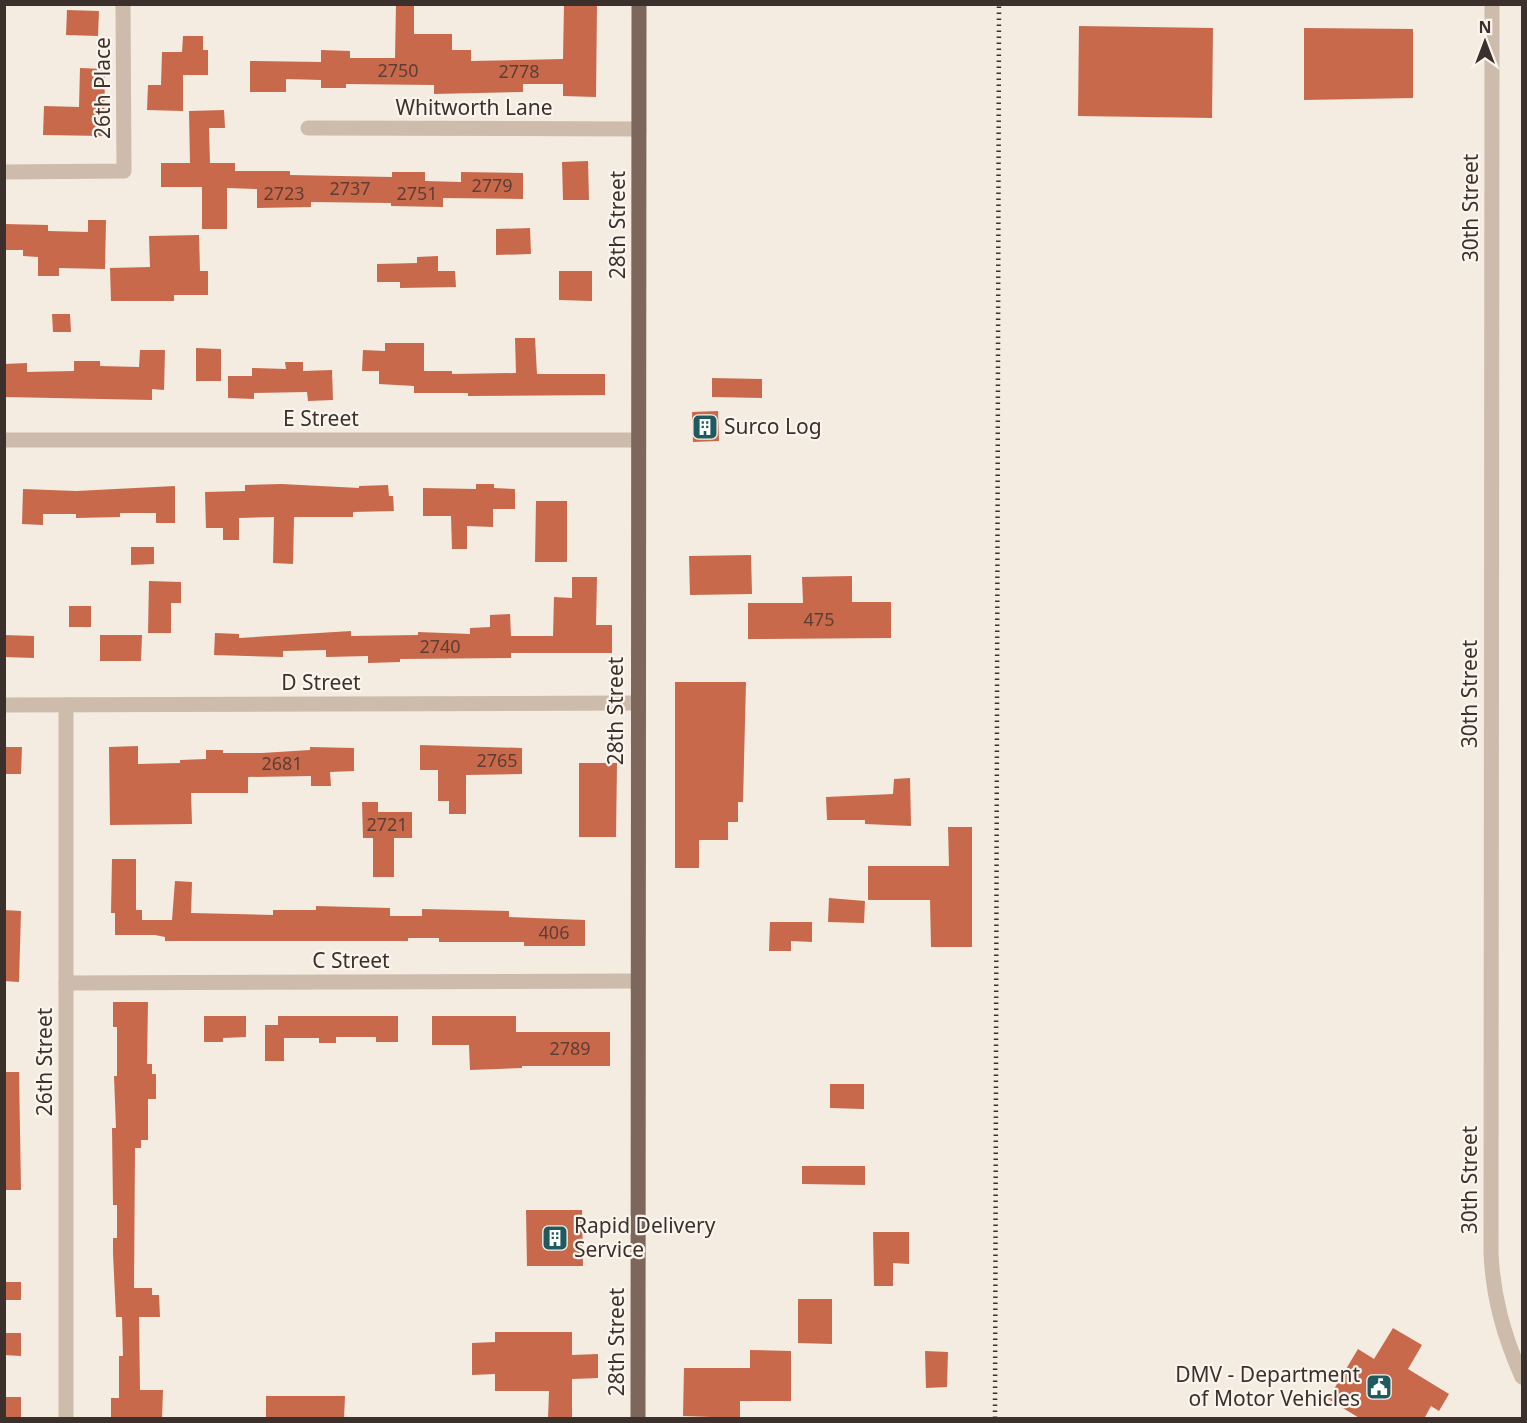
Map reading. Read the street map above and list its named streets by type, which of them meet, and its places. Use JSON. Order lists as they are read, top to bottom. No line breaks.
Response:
{"streets":{"main road":["28th Street"],"street":["26th Place","Whitworth Lane","30th Street","E Street","D Street","C Street","26th Street"]},"crossings":[["Whitworth Lane","28th Street"],["28th Street","E Street"],["28th Street","D Street"],["28th Street","C Street"],["D Street","26th Street"],["C Street","26th Street"]],"places":{"building":["Surco Log","Rapid Delivery Service"],"public building":["DMV - Department of Motor Vehicles"]},"house_numbers":["2750","2778","2779","2737","2723","2751","475","2740","2765","2681","2721","406","2789"],"north":"top"}
